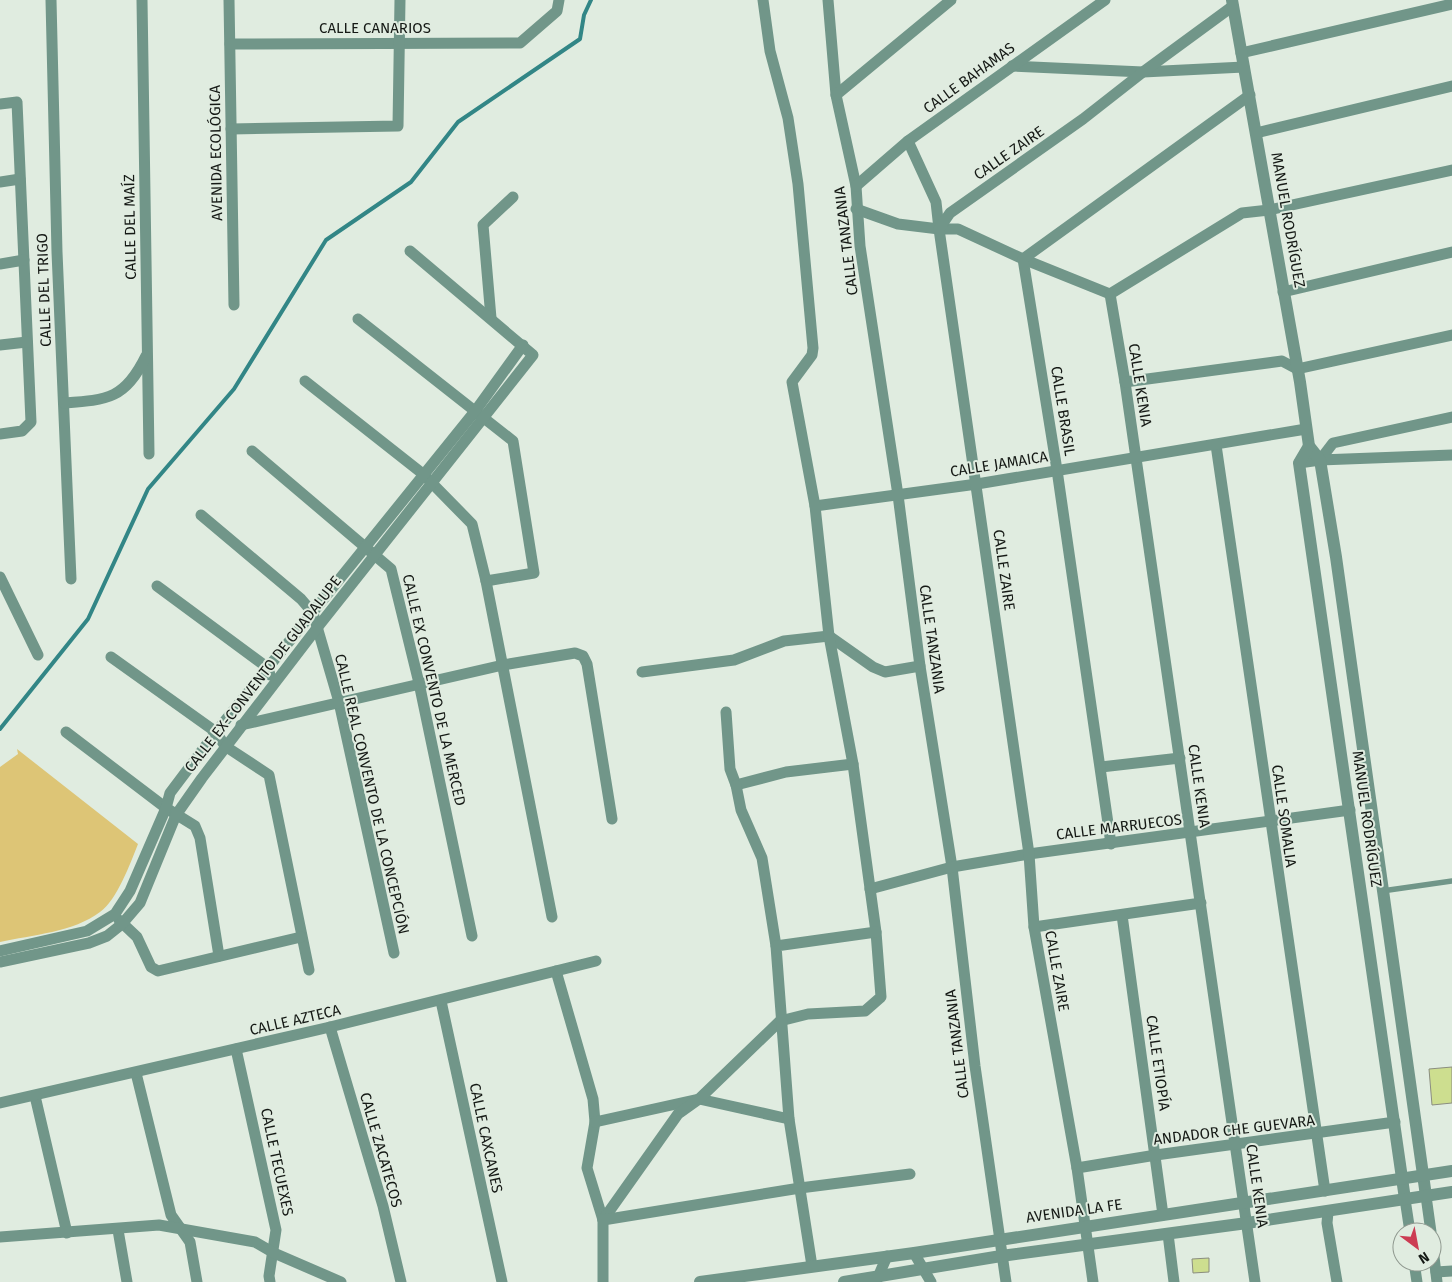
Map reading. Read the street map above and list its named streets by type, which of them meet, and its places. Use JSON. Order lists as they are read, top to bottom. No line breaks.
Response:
{"streets":{"street":["CALLE CANARIOS","CALLE BAHAMAS","AVENIDA ECOLÓGICA","CALLE ZAIRE","MANUEL RODRÍGUEZ","CALLE DEL MAÍZ","CALLE TANZANIA","CALLE DEL TRIGO","CALLE KENIA","CALLE BRASIL","CALLE JAMAICA","CALLE EX-CONVENTO DE GUADALUPE","CALLE EX CONVENTO DE LA MERCED","CALLE REAL CONVENTO DE LA CONCEPCIÓN","CALLE SOMALIA","CALLE MARRUECOS","CALLE AZTECA","CALLE ETIOPÍA","ANDADOR CHE GUEVARA","CALLE CAXCANES","CALLE ZACATECOS","CALLE TECUEXES","AVENIDA LA FE"]},"crossings":[["CALLE CANARIOS","AVENIDA ECOLÓGICA"],["CALLE BAHAMAS","CALLE TANZANIA"],["CALLE ZAIRE","MANUEL RODRÍGUEZ"],["CALLE ZAIRE","CALLE JAMAICA"],["CALLE ZAIRE","CALLE MARRUECOS"],["CALLE ZAIRE","ANDADOR CHE GUEVARA"],["CALLE ZAIRE","AVENIDA LA FE"],["MANUEL RODRÍGUEZ","CALLE JAMAICA"],["MANUEL RODRÍGUEZ","CALLE MARRUECOS"],["MANUEL RODRÍGUEZ","ANDADOR CHE GUEVARA"],["MANUEL RODRÍGUEZ","AVENIDA LA FE"],["CALLE TANZANIA","CALLE JAMAICA"],["CALLE TANZANIA","CALLE MARRUECOS"],["CALLE TANZANIA","AVENIDA LA FE"],["CALLE KENIA","CALLE JAMAICA"],["CALLE KENIA","CALLE MARRUECOS"],["CALLE KENIA","ANDADOR CHE GUEVARA"],["CALLE KENIA","AVENIDA LA FE"],["CALLE BRASIL","CALLE JAMAICA"],["CALLE BRASIL","CALLE MARRUECOS"],["CALLE JAMAICA","CALLE SOMALIA"],["CALLE EX-CONVENTO DE GUADALUPE","CALLE EX CONVENTO DE LA MERCED"],["CALLE EX-CONVENTO DE GUADALUPE","CALLE REAL CONVENTO DE LA CONCEPCIÓN"],["CALLE SOMALIA","CALLE MARRUECOS"],["CALLE SOMALIA","ANDADOR CHE GUEVARA"],["CALLE SOMALIA","AVENIDA LA FE"],["CALLE AZTECA","CALLE CAXCANES"],["CALLE AZTECA","CALLE ZACATECOS"],["CALLE AZTECA","CALLE TECUEXES"],["CALLE ETIOPÍA","ANDADOR CHE GUEVARA"],["CALLE ETIOPÍA","AVENIDA LA FE"]],"north":"bottom right"}
